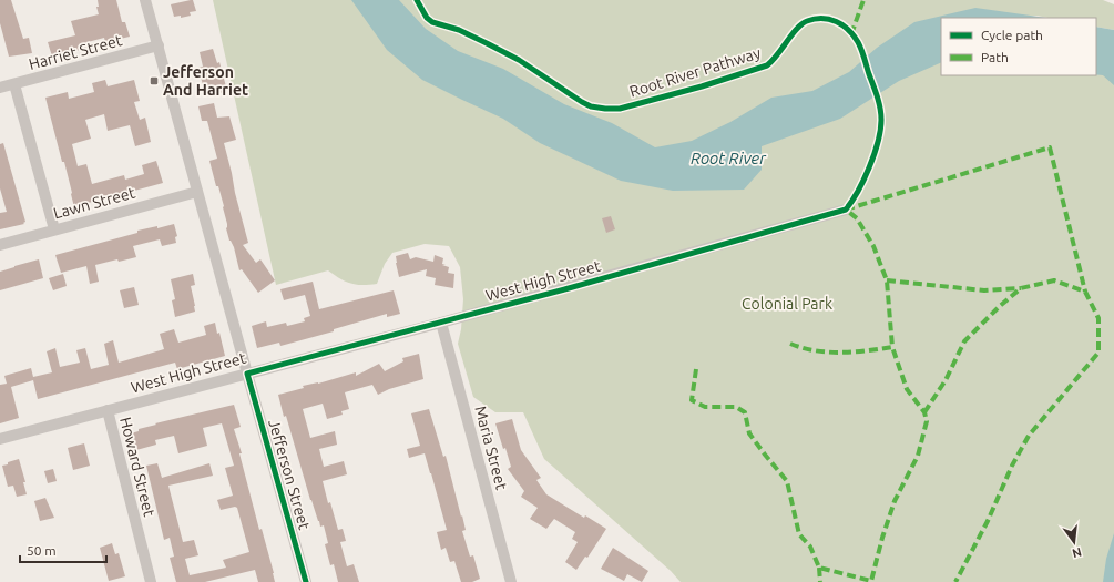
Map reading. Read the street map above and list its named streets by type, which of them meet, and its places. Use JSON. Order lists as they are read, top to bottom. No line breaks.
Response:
{"streets":{"street":["Harriet Street","Lawn Street","West High Street","Maria Street","Howard Street","Jefferson Street"],"cycle path":["Root River Pathway"]},"crossings":[["Harriet Street","Jefferson Street"],["Lawn Street","Jefferson Street"],["West High Street","Maria Street"],["West High Street","Howard Street"],["West High Street","Jefferson Street"]],"water":["Root River"],"parks":["Colonial Park"],"places":{"transit":["Jefferson And Harriet"]},"legend":["Cycle path","Path"],"scale_bar":"50 m","north":"bottom"}
